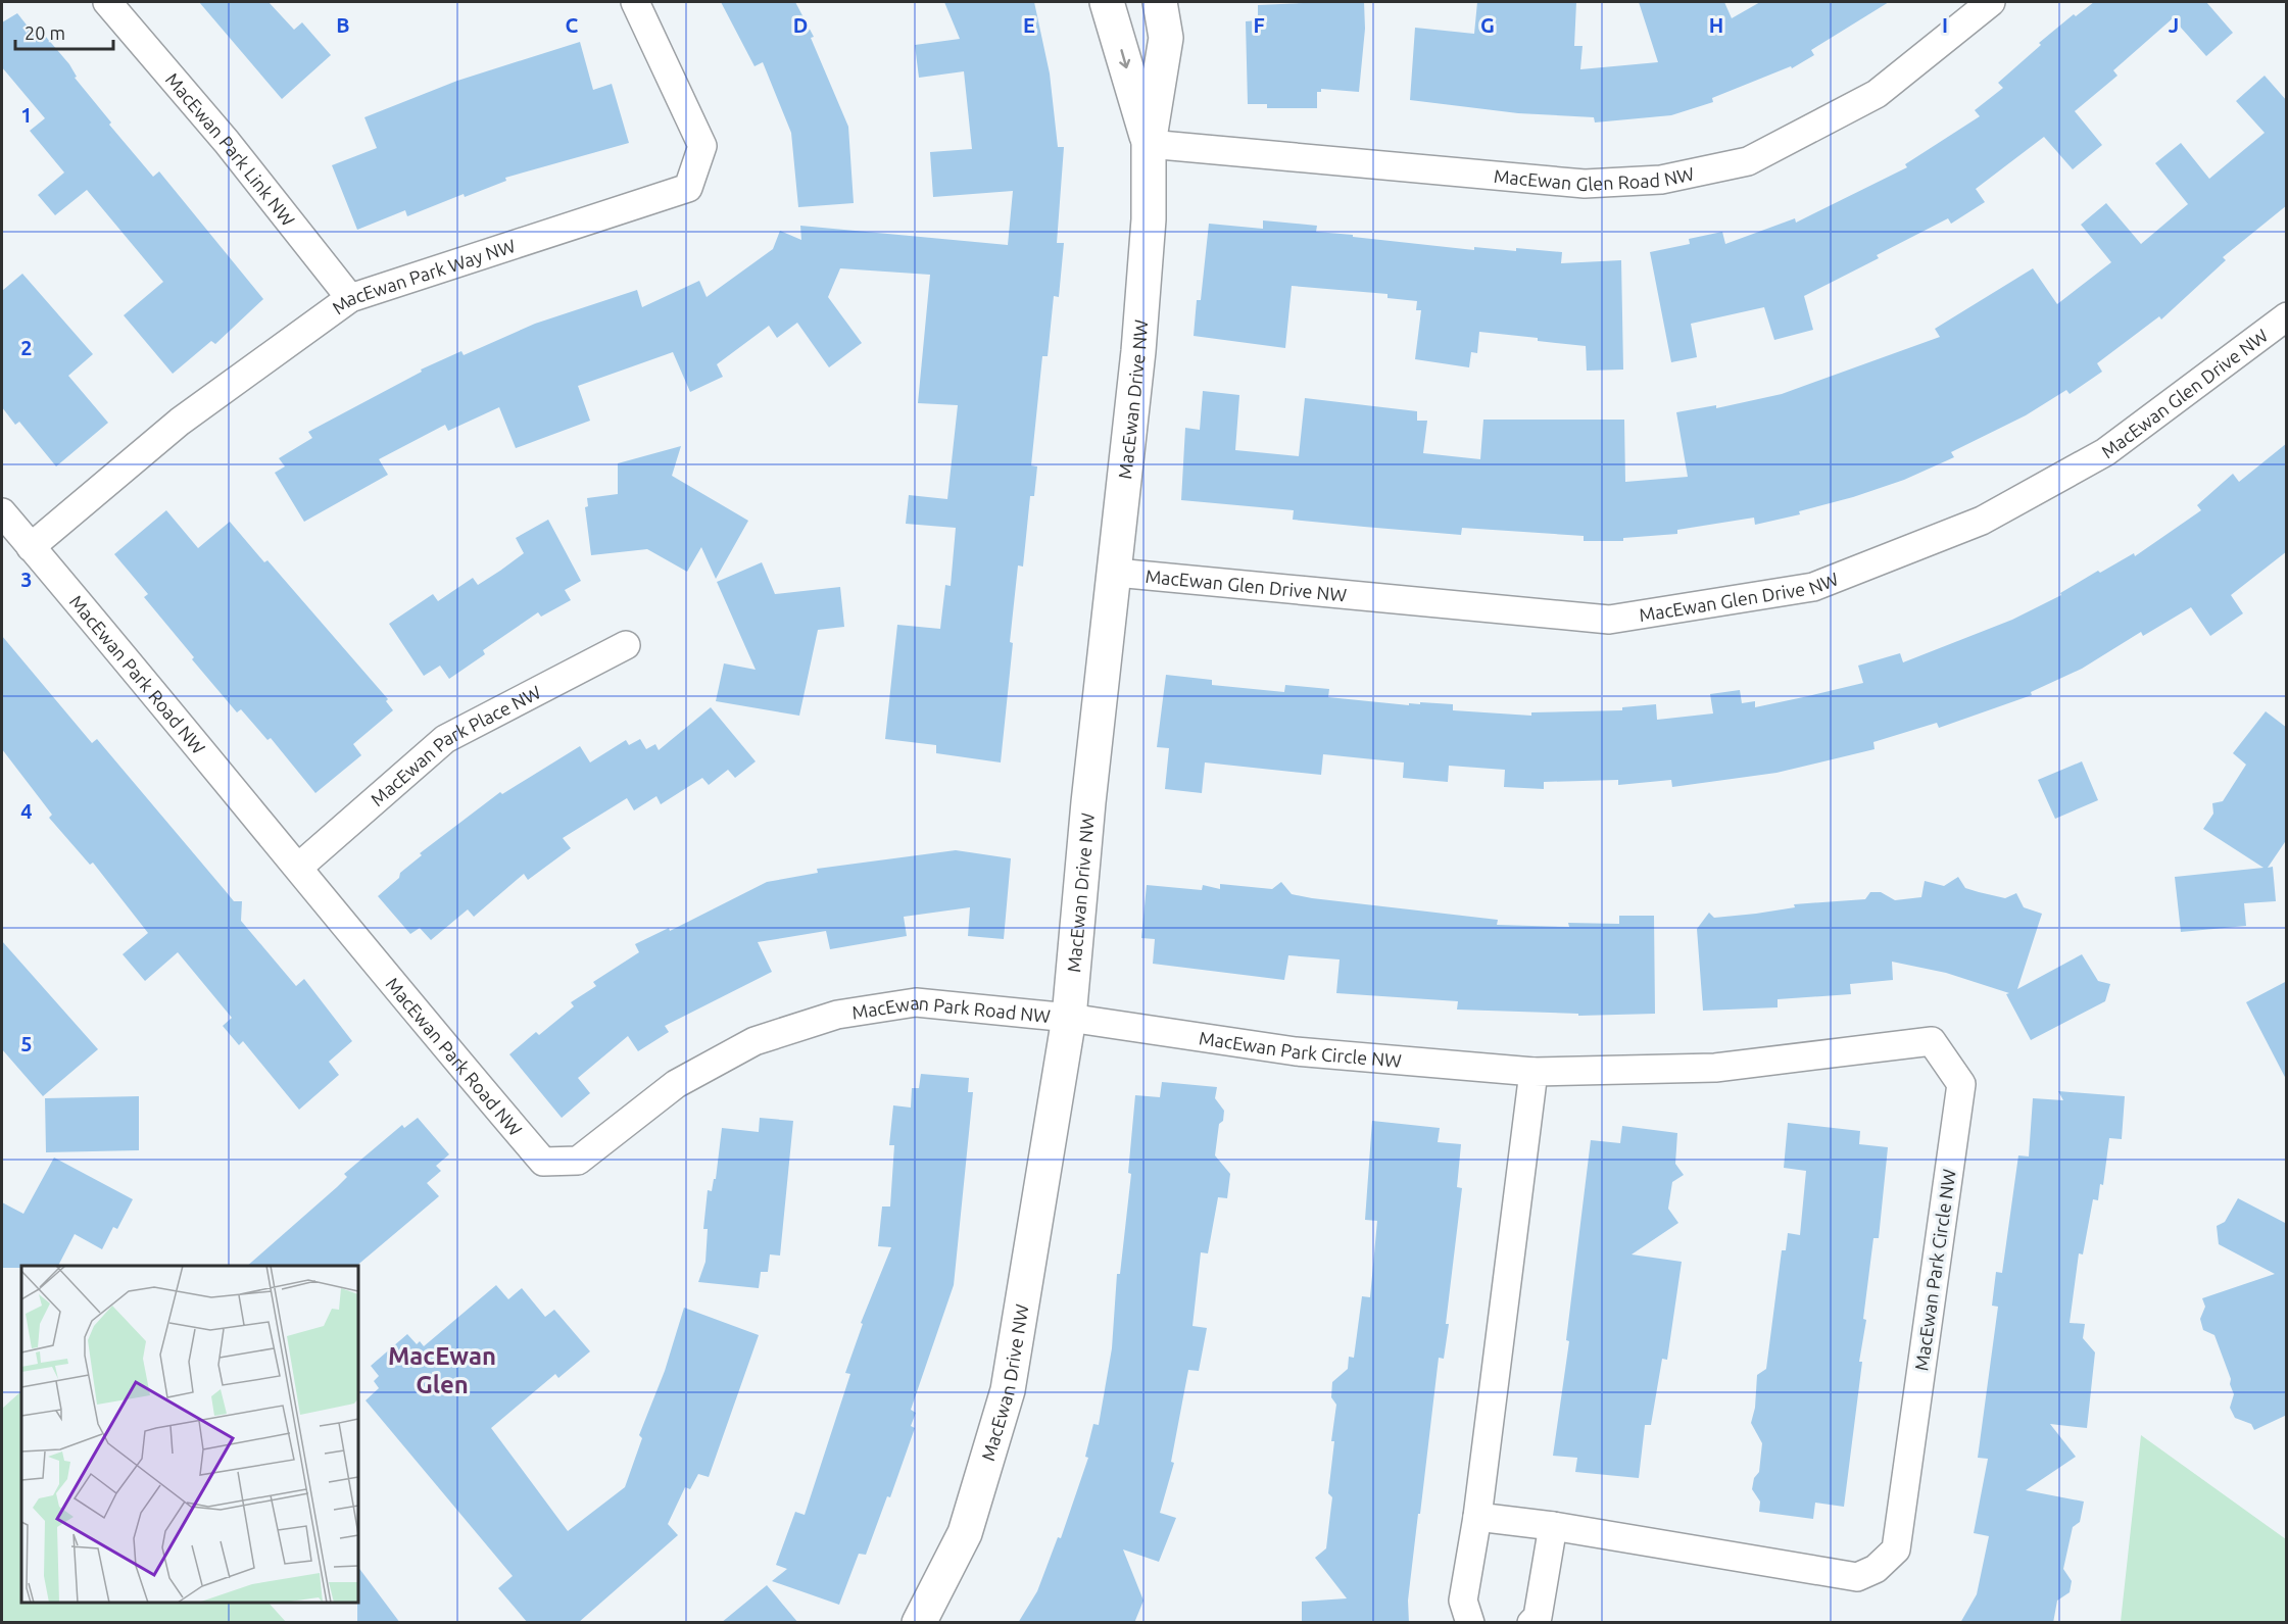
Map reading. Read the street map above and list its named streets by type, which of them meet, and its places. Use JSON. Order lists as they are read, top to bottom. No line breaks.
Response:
{"streets":{"street":["MacEwan Park Link NW","MacEwan Glen Road NW","MacEwan Park Way NW","MacEwan Glen Drive NW","MacEwan Drive NW","MacEwan Park Road NW","MacEwan Park Place NW","MacEwan Park Circle NW"]},"crossings":[["MacEwan Park Link NW","MacEwan Park Way NW"],["MacEwan Glen Road NW","MacEwan Drive NW"],["MacEwan Park Way NW","MacEwan Park Road NW"],["MacEwan Glen Drive NW","MacEwan Drive NW"],["MacEwan Drive NW","MacEwan Park Road NW"],["MacEwan Drive NW","MacEwan Park Circle NW"],["MacEwan Park Road NW","MacEwan Park Place NW"],["MacEwan Park Road NW","MacEwan Park Circle NW"]],"districts":["MacEwan Glen"],"scale_bar":"20 m","grid":{"columns":["B","C","D","E","F","G","H","I","J"],"rows":["1","2","3","4","5"]}}
